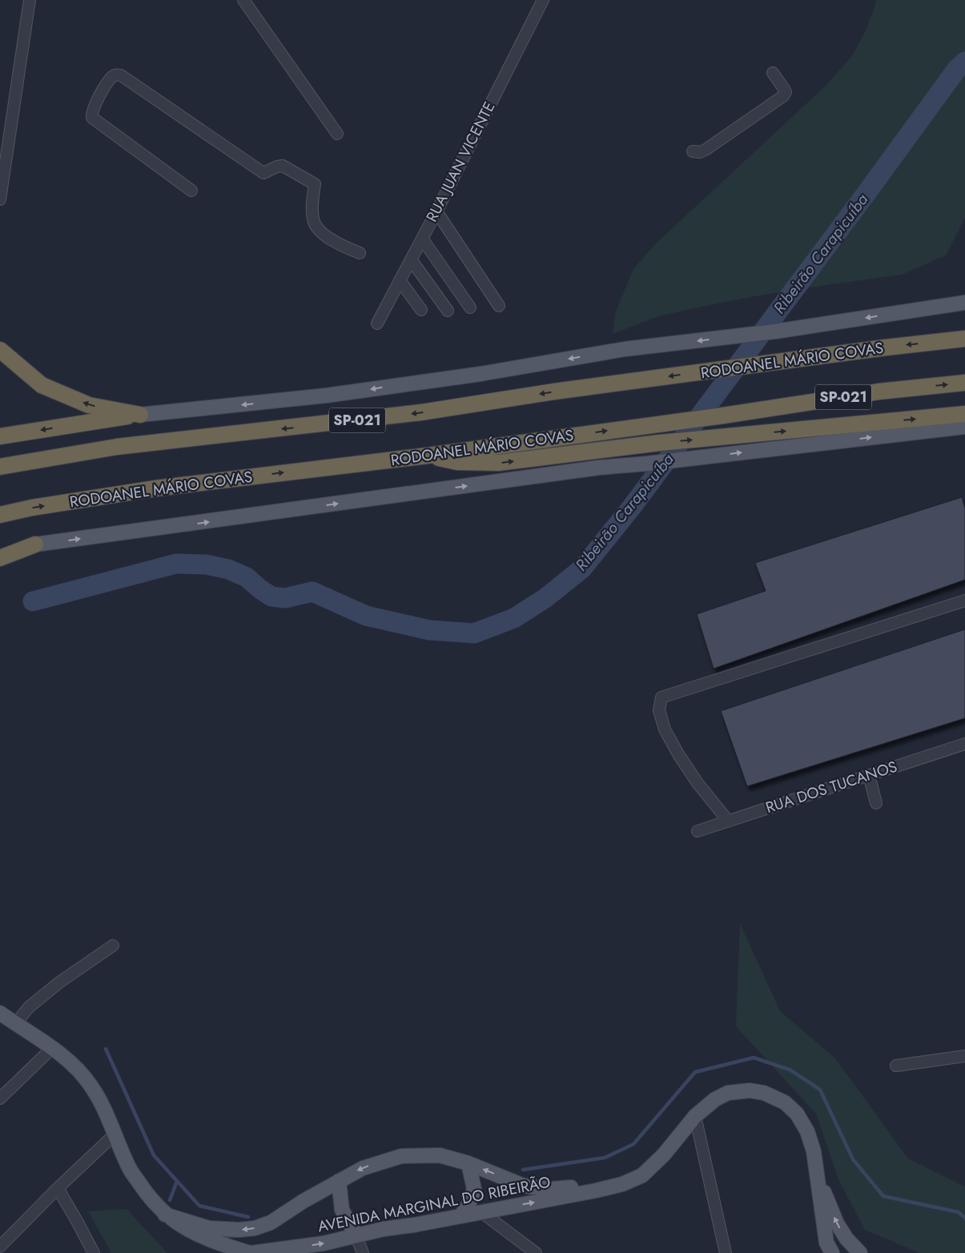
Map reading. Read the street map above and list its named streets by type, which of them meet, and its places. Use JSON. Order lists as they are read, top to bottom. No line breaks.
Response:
{"streets":{"highway":["RODOANEL MÁRIO COVAS","SP-021"],"main road":["AVENIDA MARGINAL DO RIBEIRÃO"],"street":["RUA JUAN VICENTE","RUA DOS TUCANOS"]},"water":["Ribeirão Carapicuíba"]}
